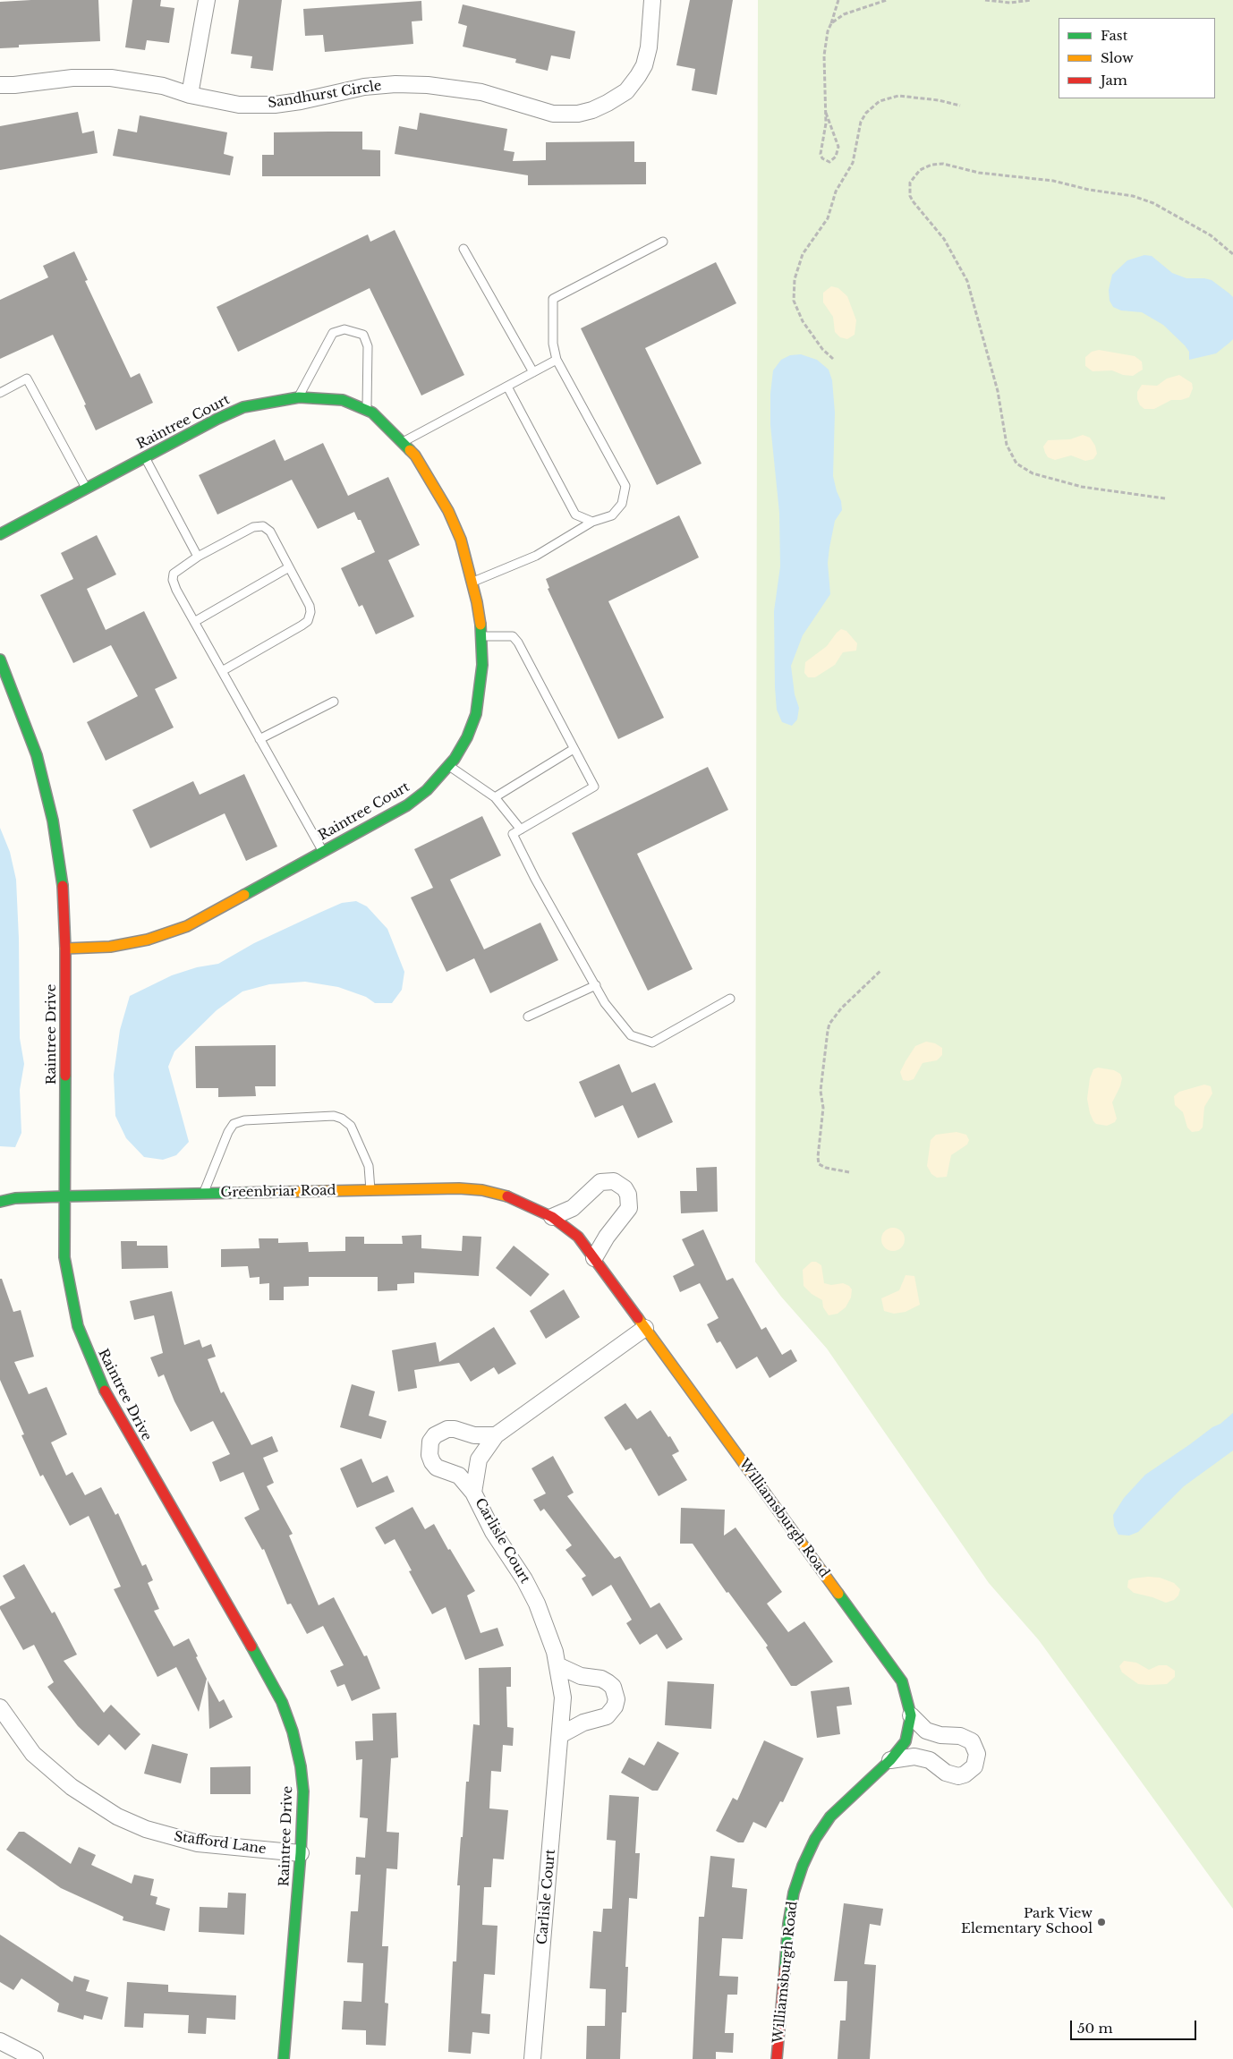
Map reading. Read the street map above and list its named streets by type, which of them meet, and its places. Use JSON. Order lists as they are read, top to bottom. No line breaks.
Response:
{"streets":{"street":["Sandhurst Circle","Raintree Court","Raintree Drive","Greenbriar Road","Williamsburgh Road","Carlisle Court","Stafford Lane"]},"crossings":[["Raintree Court","Raintree Drive"],["Raintree Drive","Greenbriar Road"],["Raintree Drive","Stafford Lane"],["Greenbriar Road","Williamsburgh Road"],["Greenbriar Road","Carlisle Court"],["Williamsburgh Road","Carlisle Court"]],"places":["Park View Elementary School"],"legend":["Fast","Slow","Jam"],"scale_bar":"50 m"}
